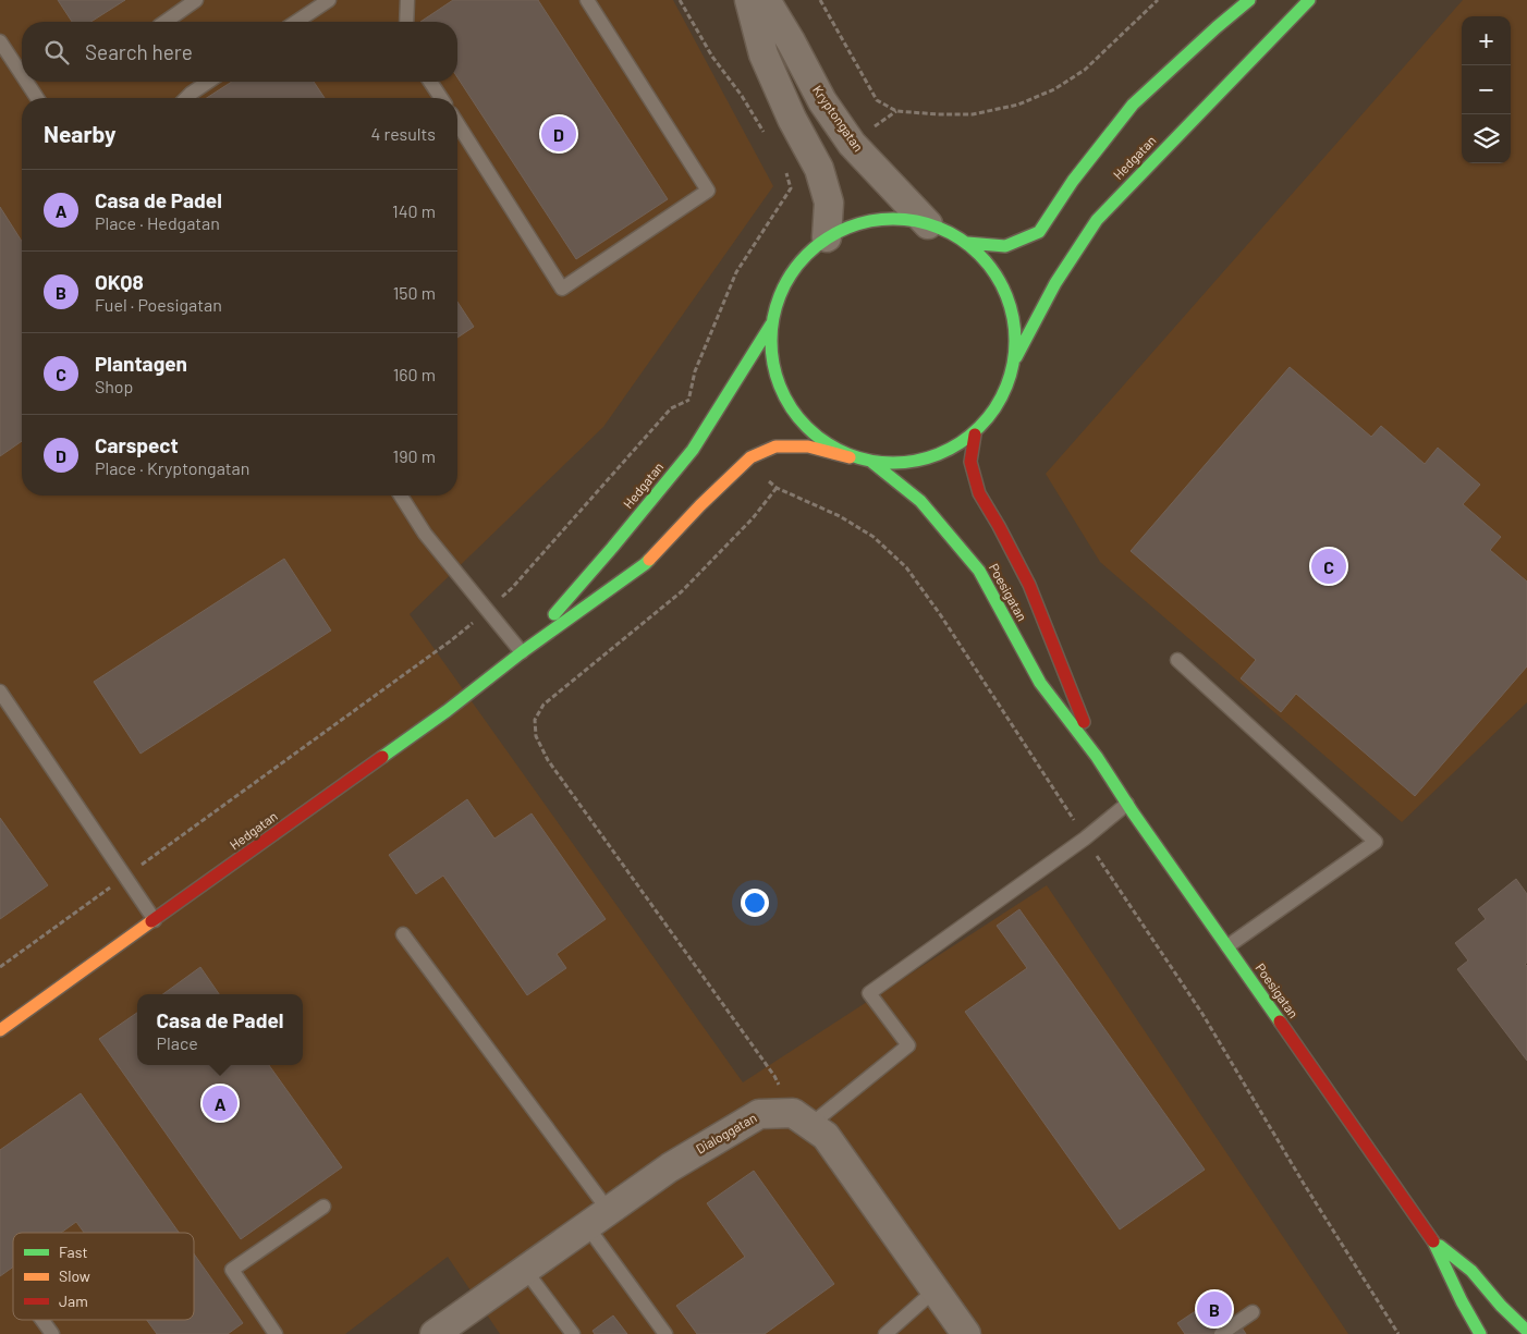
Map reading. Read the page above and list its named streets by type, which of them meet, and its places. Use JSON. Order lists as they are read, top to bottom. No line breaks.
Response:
{"streets":{"main road":["Hedgatan","Poesigatan"],"street":["Kryptongatan","Dialoggatan"]},"crossings":[["Hedgatan","Poesigatan"]],"legend":["Fast","Slow","Jam"],"page":{"map_buttons":["+","−"],"search":"Search here","heading":["Nearby","4 results"],"pins":["D","C","A","B"],"list":[{"mark":"A","name":"Casa de Padel","note":"Place · Hedgatan","value":"140 m"},{"mark":"B","name":"OKQ8","note":"Fuel · Poesigatan","value":"150 m"},{"mark":"C","name":"Plantagen","note":"Shop","value":"160 m"},{"mark":"D","name":"Carspect","note":"Place · Kryptongatan","value":"190 m"}],"popup":["Casa de Padel","Place"]}}
